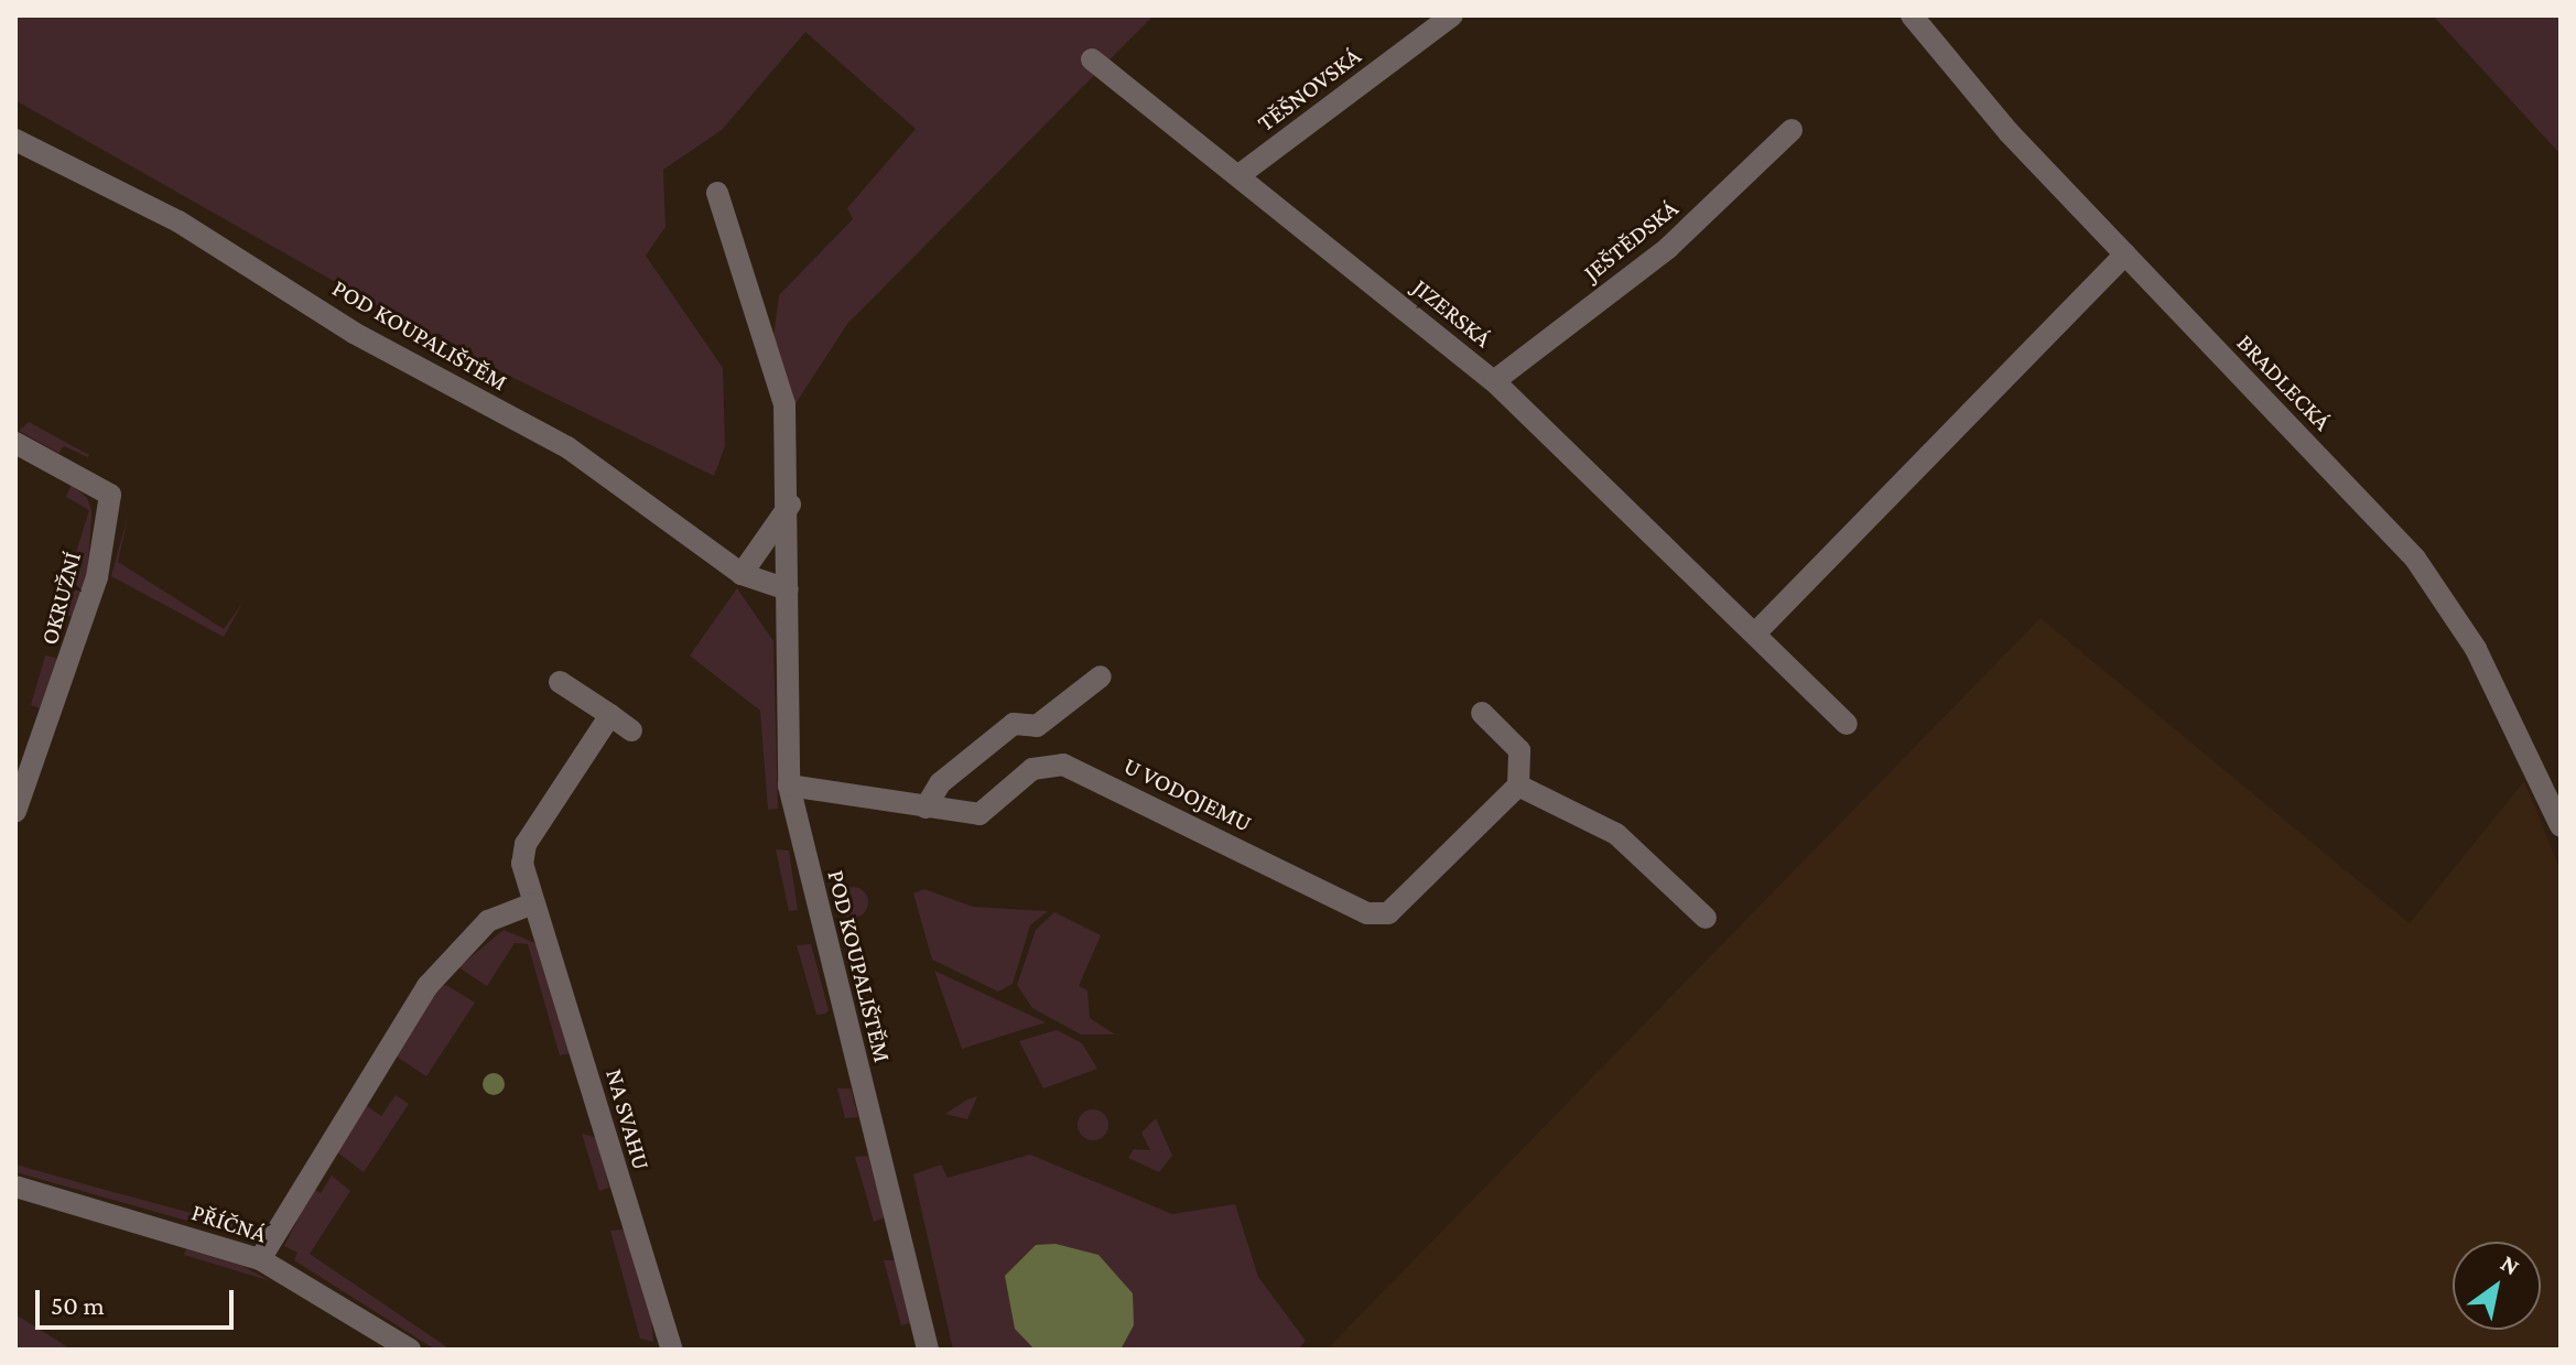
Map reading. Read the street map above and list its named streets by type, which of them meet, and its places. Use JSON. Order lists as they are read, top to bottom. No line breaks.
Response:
{"streets":{"street":["TĚŠNOVSKÁ","JEŠTĚDSKÁ","JIZERSKÁ","POD KOUPALIŠTĚM","BRADLECKÁ","OKRUŽNÍ","U VODOJEMU","NA SVAHU","PŘÍČNÁ"]},"crossings":[["TĚŠNOVSKÁ","JIZERSKÁ"],["JEŠTĚDSKÁ","JIZERSKÁ"],["POD KOUPALIŠTĚM","U VODOJEMU"]],"scale_bar":"50 m","north":"top right"}
